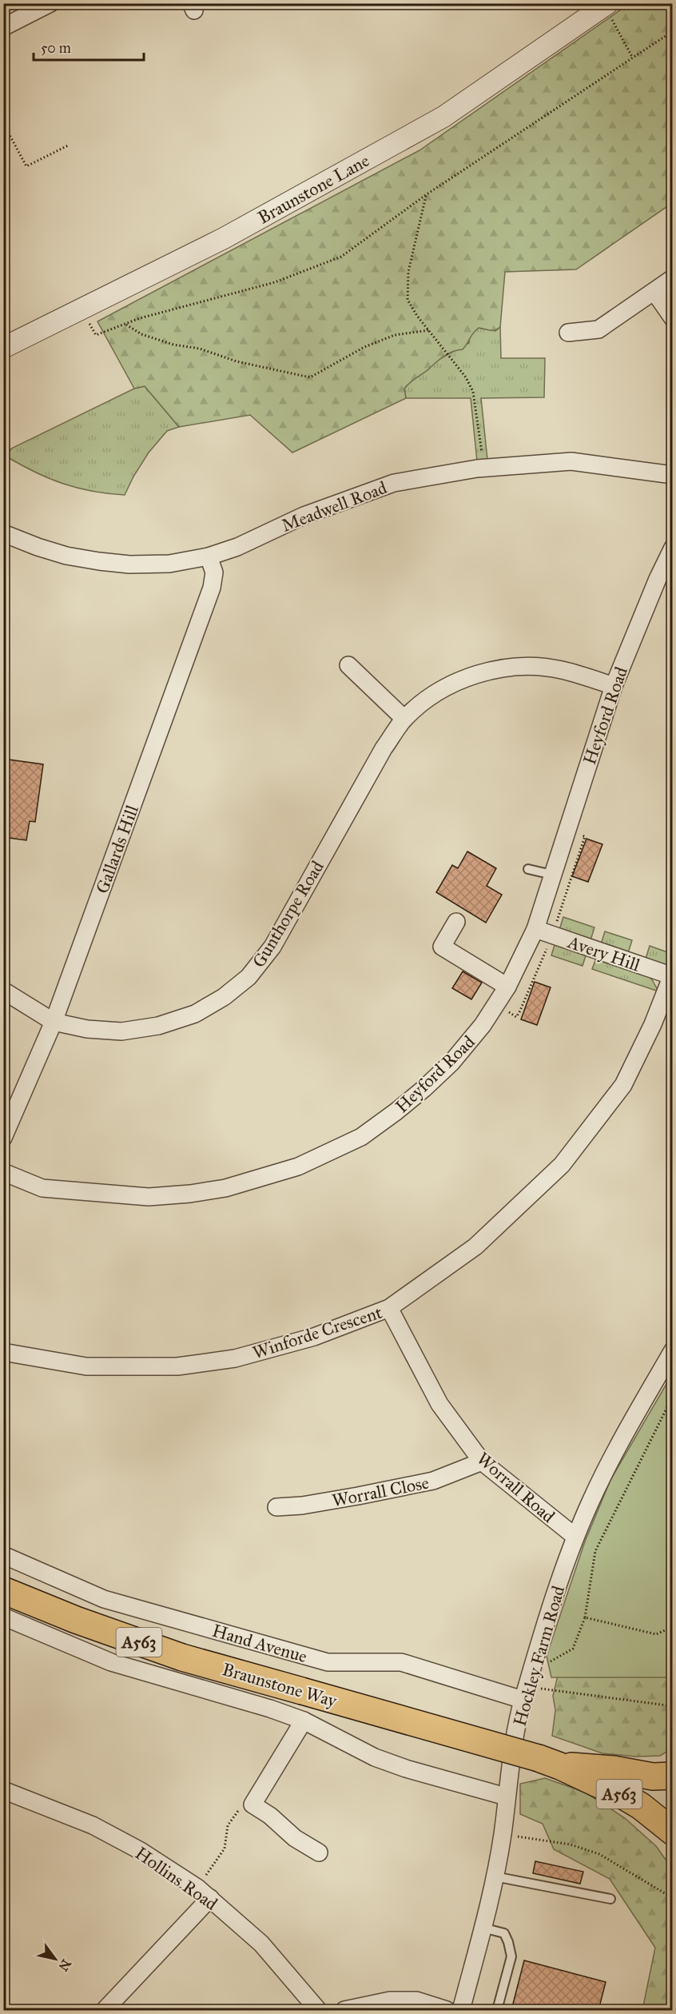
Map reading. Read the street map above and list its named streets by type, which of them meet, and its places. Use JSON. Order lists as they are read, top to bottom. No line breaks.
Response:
{"streets":{"highway":["A563","Braunstone Way"],"street":["Braunstone Lane","Meadwell Road","Heyford Road","Gallards Hill","Gunthorpe Road","Avery Hill","Winforde Crescent","Worrall Road","Worrall Close","Hand Avenue","Hockley Farm Road","Hollins Road"]},"crossings":[["Meadwell Road","Gallards Hill"],["Heyford Road","Gunthorpe Road"],["Heyford Road","Avery Hill"],["Gallards Hill","Gunthorpe Road"],["Avery Hill","Winforde Crescent"],["Winforde Crescent","Worrall Road"],["Worrall Road","Worrall Close"],["Worrall Road","Hockley Farm Road"],["Hand Avenue","Hockley Farm Road"]],"scale_bar":"50 m","north":"bottom right"}
